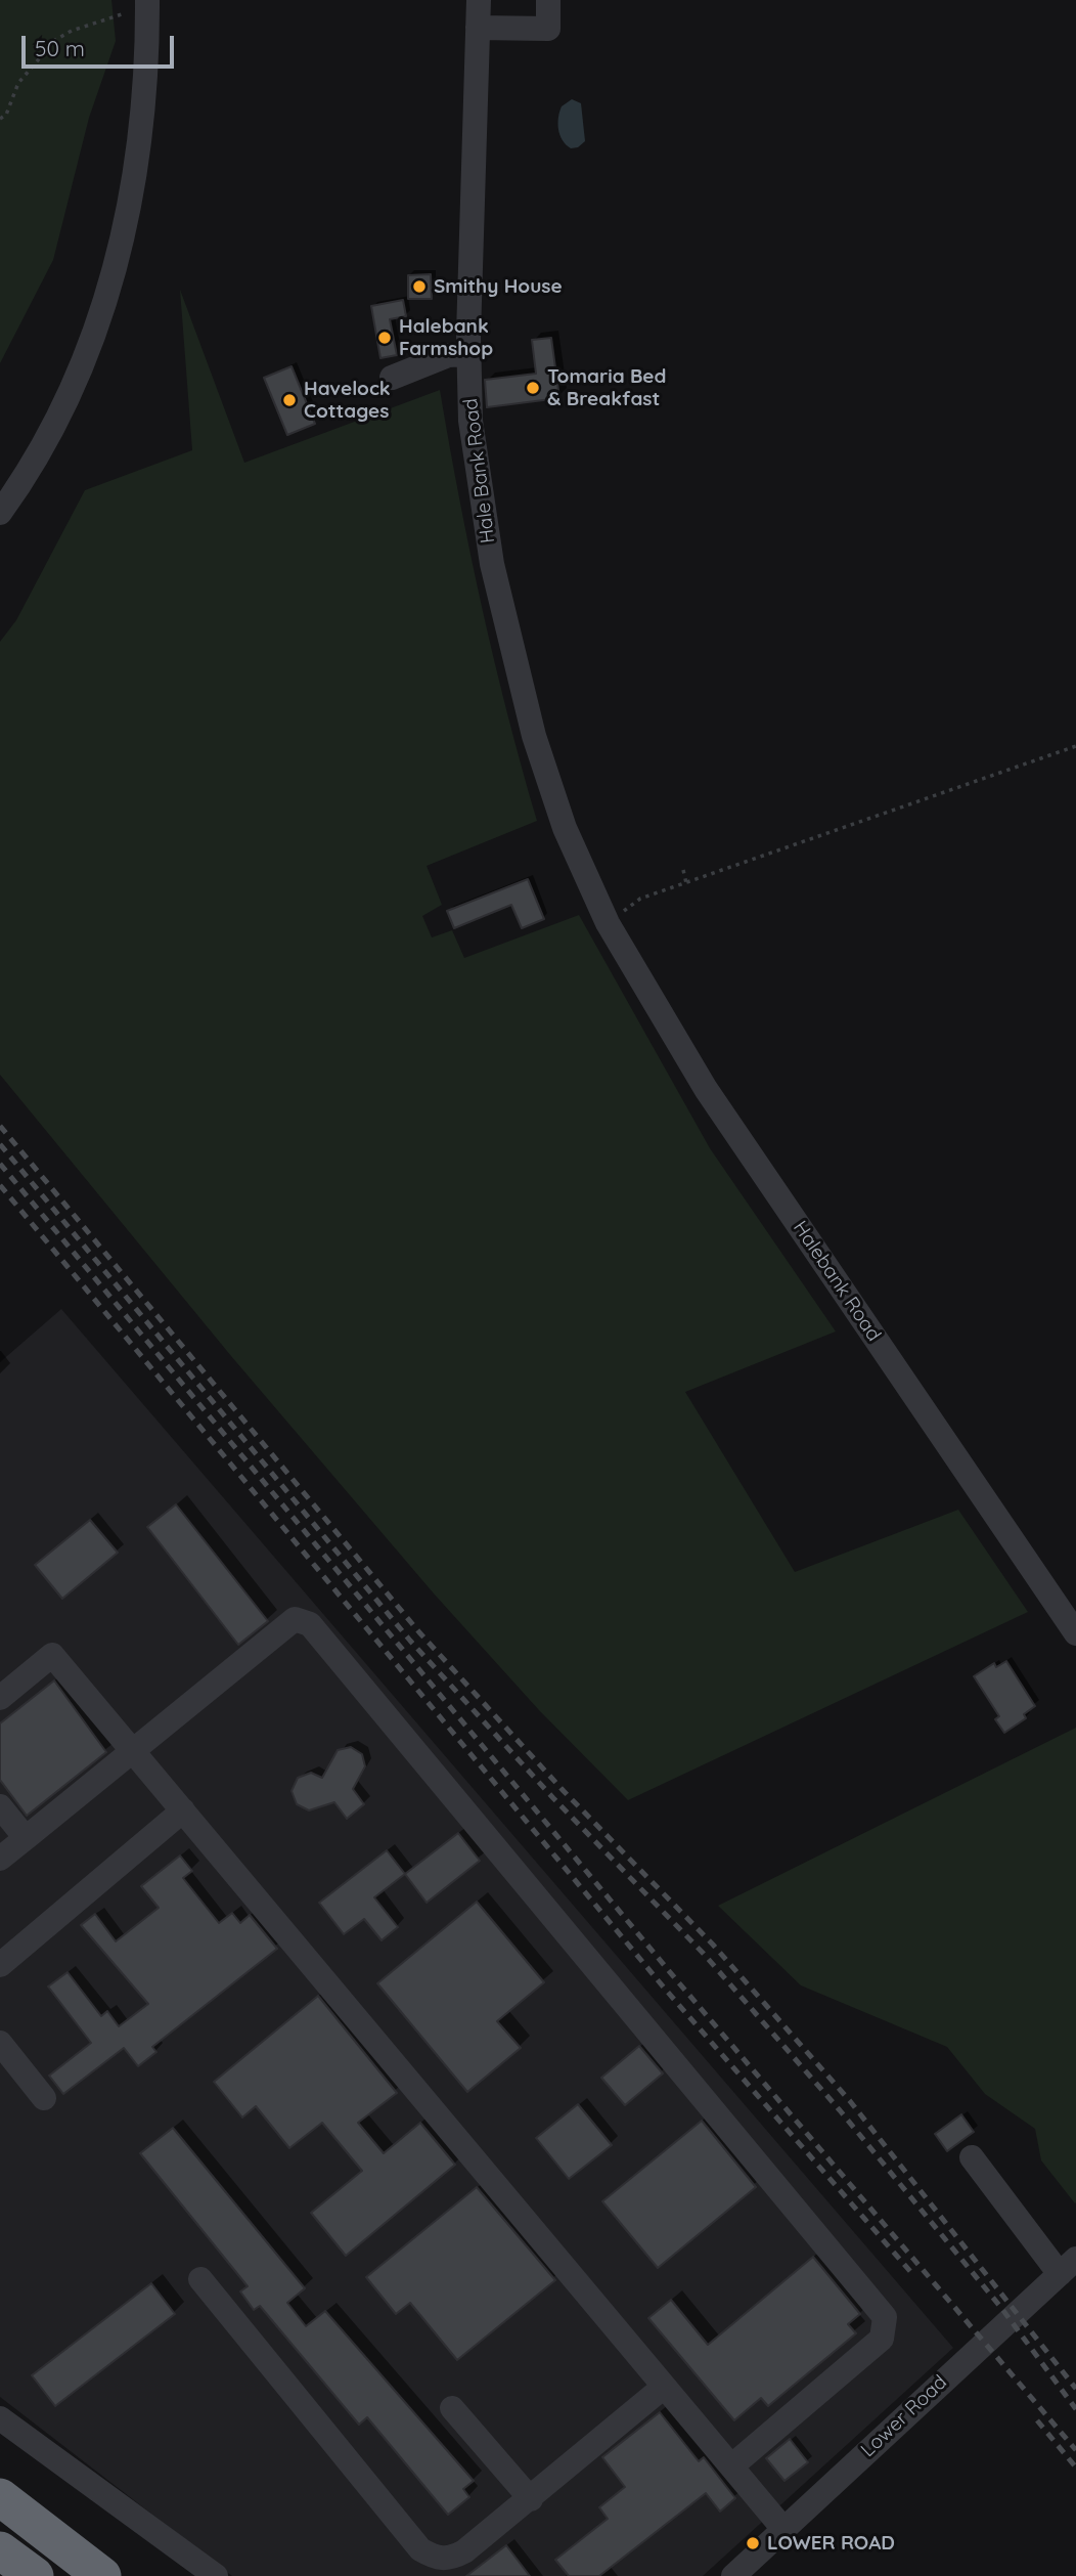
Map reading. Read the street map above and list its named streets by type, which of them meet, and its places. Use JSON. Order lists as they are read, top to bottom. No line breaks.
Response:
{"streets":{"street":["Hale Bank Road","Halebank Road","Lower Road"]},"crossings":[["Hale Bank Road","Halebank Road"]],"places":["Smithy House","Halebank Farmshop","Tomaria Bed & Breakfast","Havelock Cottages","LOWER ROAD"],"scale_bar":"50 m"}
